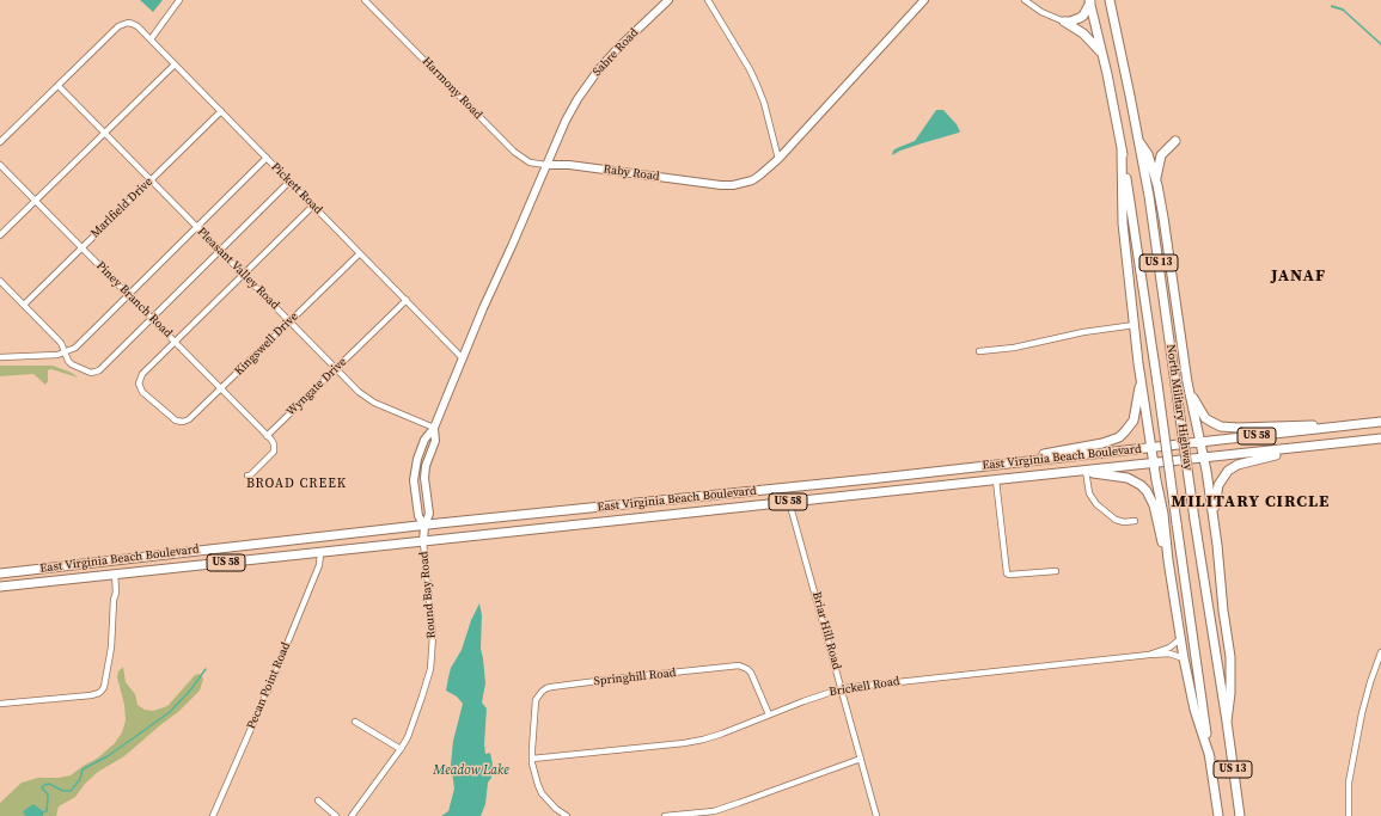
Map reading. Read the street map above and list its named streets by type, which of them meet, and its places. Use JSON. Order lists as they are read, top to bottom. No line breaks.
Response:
{"streets":{"main road":["US 13","North Military Highway","US 58","East Virginia Beach Boulevard"],"street":["Sabre Road","Harmony Road","Raby Road","Pickett Road","Marlfield Drive","Pleasant Valley Road","Piney Branch Road","Kingswell Drive","Wyngate Drive","Round Bay Road","Briar Hill Road","Springhill Road","Pecan Point Road","Brickell Road"]},"crossings":[["Sabre Road","Harmony Road"],["Sabre Road","Raby Road"],["Harmony Road","Raby Road"],["Pickett Road","Marlfield Drive"],["Pickett Road","Pleasant Valley Road"],["Pickett Road","Kingswell Drive"],["Pickett Road","Wyngate Drive"],["Marlfield Drive","Pleasant Valley Road"],["Marlfield Drive","Piney Branch Road"],["Pleasant Valley Road","Kingswell Drive"],["Pleasant Valley Road","Wyngate Drive"],["Piney Branch Road","Kingswell Drive"],["Piney Branch Road","Wyngate Drive"],["East Virginia Beach Boulevard","Round Bay Road"],["East Virginia Beach Boulevard","Briar Hill Road"],["East Virginia Beach Boulevard","Pecan Point Road"],["Briar Hill Road","Brickell Road"],["Springhill Road","Brickell Road"]],"districts":["JANAF","BROAD CREEK","MILITARY CIRCLE"],"water":["Meadow Lake"]}
